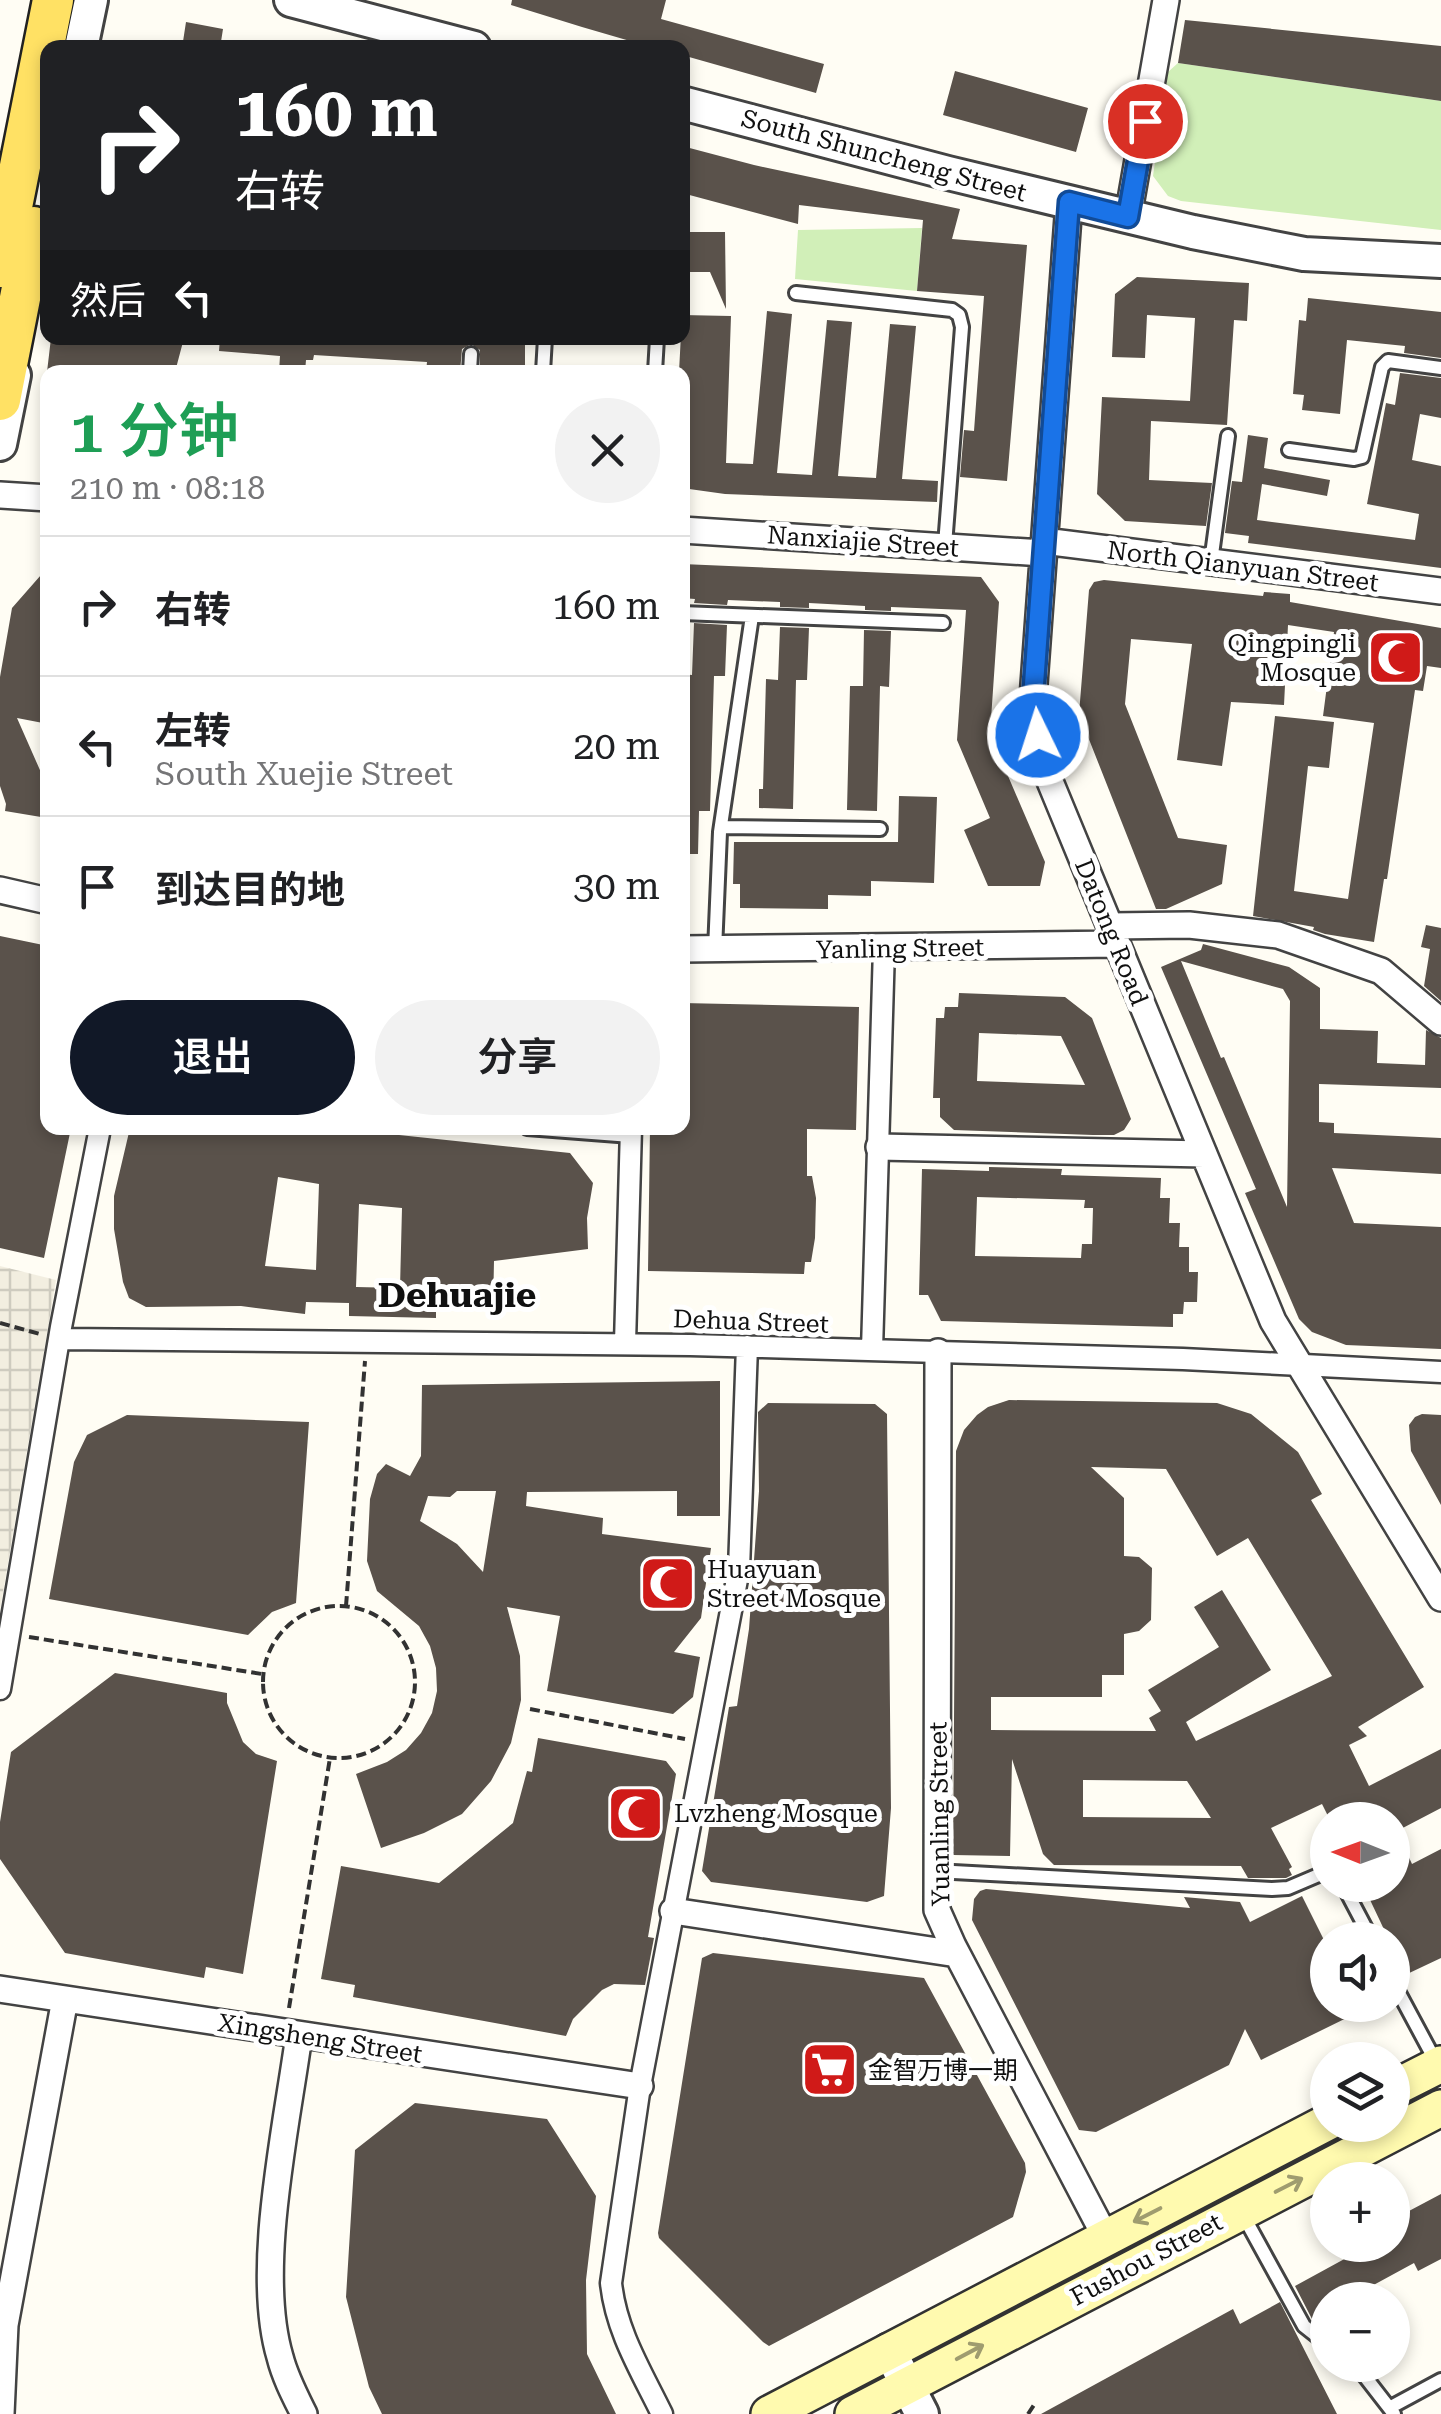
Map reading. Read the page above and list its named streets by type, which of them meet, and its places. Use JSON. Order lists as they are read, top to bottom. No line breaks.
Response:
{"streets":{"main road":["Fushou Street"],"street":["South Shuncheng Street","Nanxiajie Street","North Qianyuan Street","Datong Road","Yanling Street","Dehua Street","Yuanling Street","Xingsheng Street"]},"crossings":[["South Shuncheng Street","Datong Road"],["Nanxiajie Street","North Qianyuan Street"],["Nanxiajie Street","Datong Road"],["North Qianyuan Street","Datong Road"],["Datong Road","Yanling Street"],["Datong Road","Dehua Street"],["Dehua Street","Yuanling Street"],["Yuanling Street","Fushou Street"]],"districts":["Dehuajie"],"places":{"mosque":["Qingpingli Mosque","Huayuan Street Mosque","Lvzheng Mosque"],"supermarket":["金智万博一期"]},"north":"left","page":{"turn":["160 m","右转"],"then":"然后","heading":["1 分钟","210 m · 08:18"],"list":[{"name":"右转","value":"160 m"},{"name":"左转","note":"South Xuejie Street","value":"20 m"},{"name":"到达目的地","value":"30 m"}],"buttons":["退出","分享"],"map_buttons":["+","−"]}}
